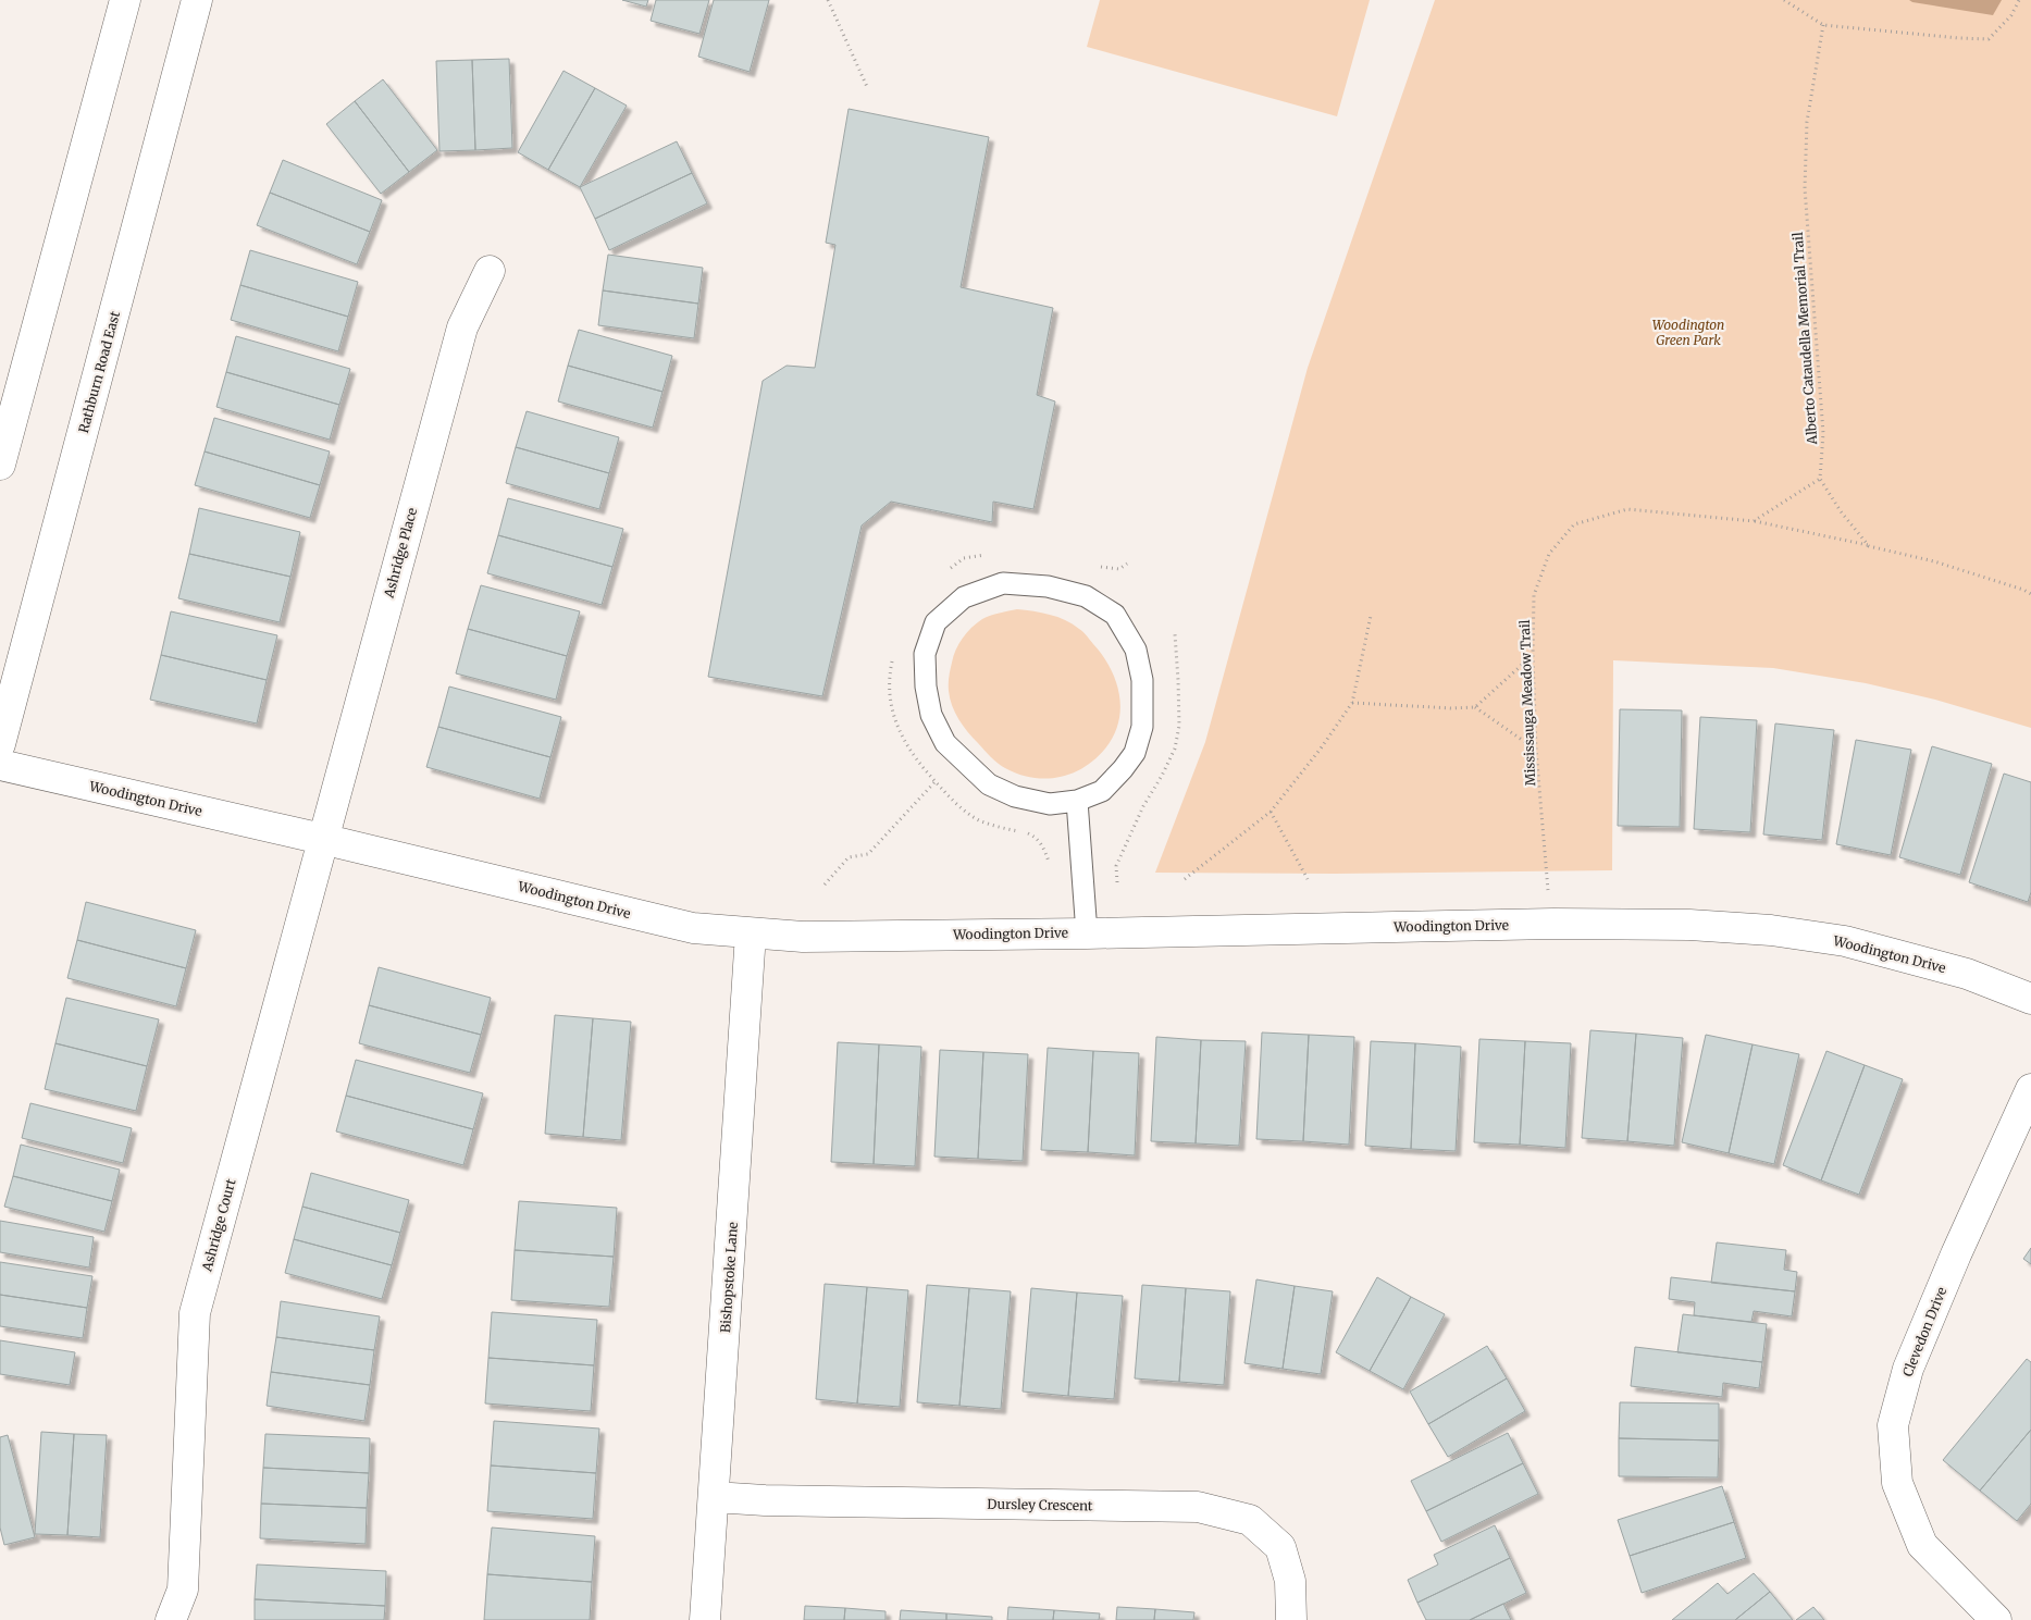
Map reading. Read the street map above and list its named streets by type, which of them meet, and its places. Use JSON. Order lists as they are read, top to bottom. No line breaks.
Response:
{"streets":{"street":["Rathburn Road East","Ashridge Place","Woodington Drive","Ashridge Court","Bishopstoke Lane","Clevedon Drive","Dursley Crescent"],"path":["Alberto Cataudella Memorial Trail","Mississauga Meadow Trail"]},"crossings":[["Ashridge Place","Woodington Drive"],["Ashridge Place","Ashridge Court"],["Mississauga Meadow Trail","Woodington Drive"],["Woodington Drive","Ashridge Court"],["Woodington Drive","Bishopstoke Lane"],["Bishopstoke Lane","Dursley Crescent"]],"parks":["Woodington Green Park"]}
